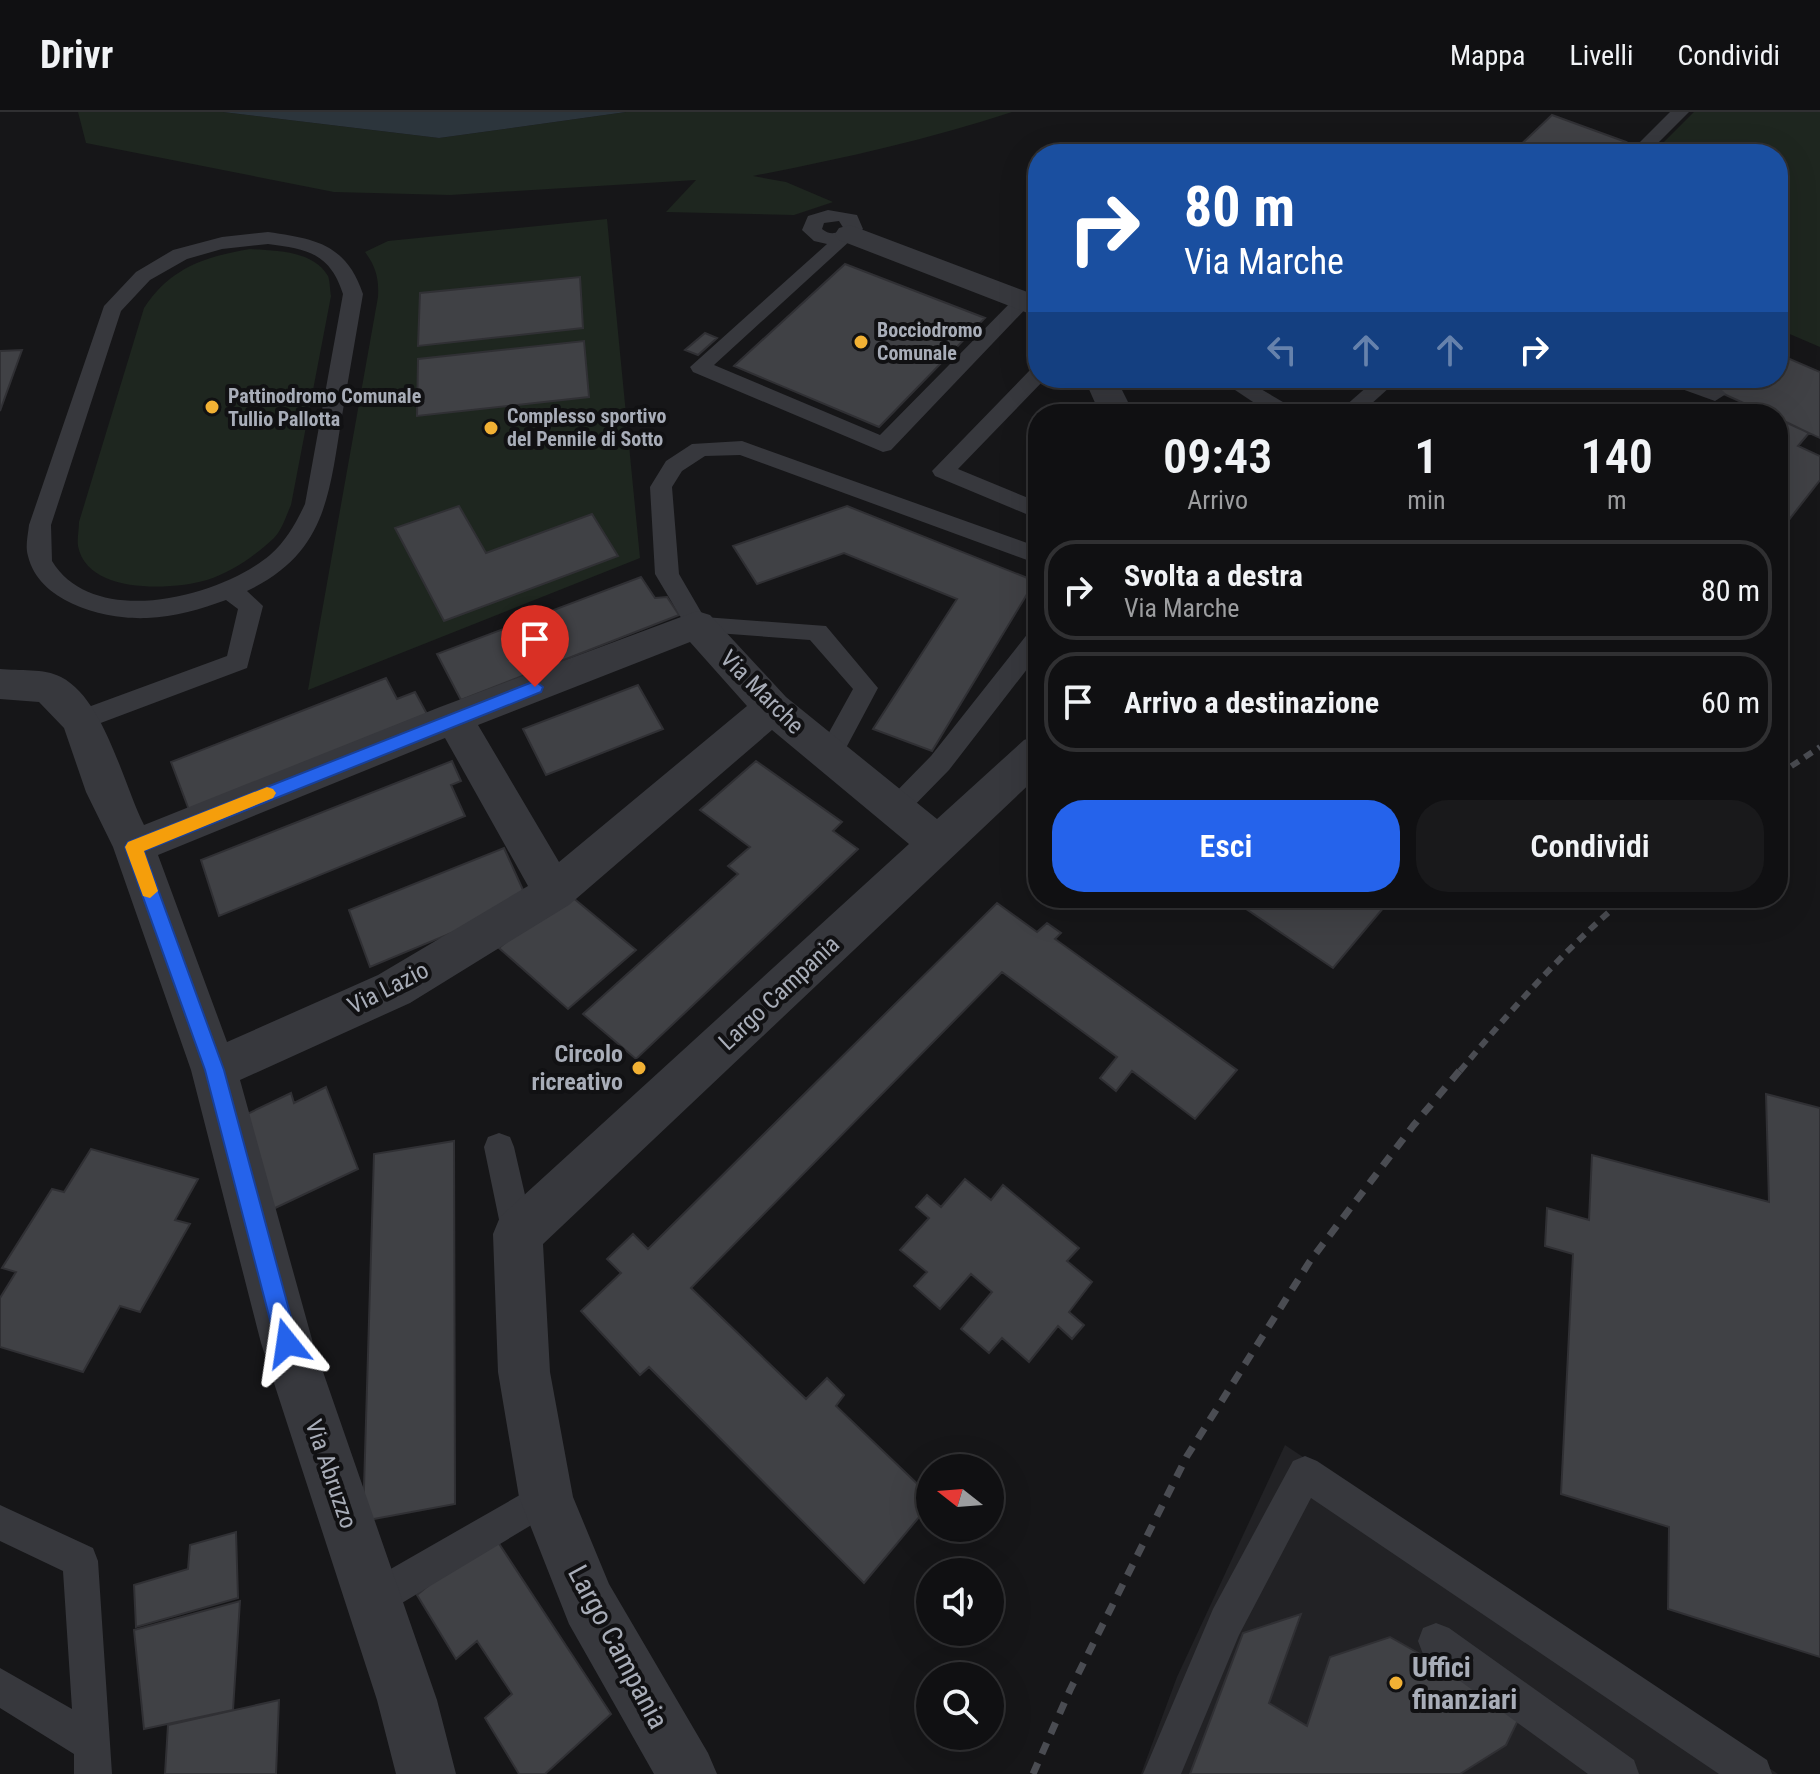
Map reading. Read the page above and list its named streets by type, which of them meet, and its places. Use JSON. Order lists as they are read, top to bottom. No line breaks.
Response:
{"streets":{"street":["Via Marche","Via Lazio","Largo Campania","Via Abruzzo"]},"crossings":[["Via Marche","Via Lazio"],["Via Marche","Largo Campania"],["Via Marche","Via Abruzzo"],["Via Lazio","Via Abruzzo"]],"places":["Bocciodromo Comunale","Pattinodromo Comunale Tullio Pallotta","Complesso sportivo del Pennile di Sotto","Circolo ricreativo","Uffici finanziari"],"north":"left","page":{"header":"Drivr","nav":["Mappa","Livelli","Condividi"],"turn":["80 m","Via Marche"],"eta":["09:43","Arrivo","1","min","140","m"],"list":[{"name":"Svolta a destra","note":"Via Marche","value":"80 m"},{"name":"Arrivo a destinazione","value":"60 m"}],"buttons":["Esci","Condividi"]}}
